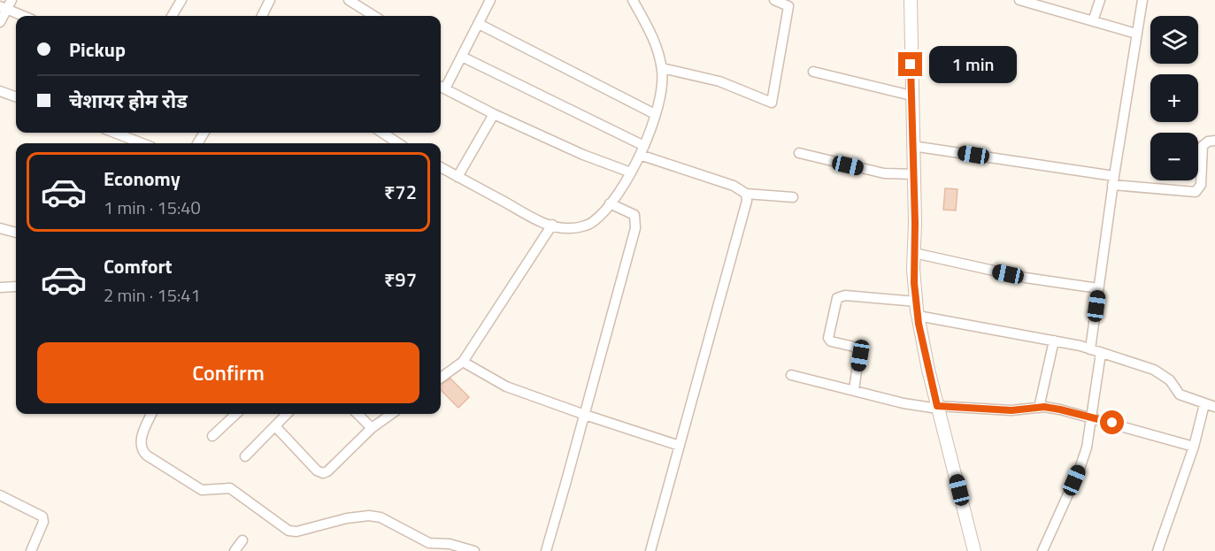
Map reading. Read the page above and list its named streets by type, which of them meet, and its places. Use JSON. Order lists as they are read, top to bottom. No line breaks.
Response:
{"page":{"map_buttons":["+","−"],"banner":["Pickup","चेशायर होम रोड"],"bubble":"1 min","list":[{"name":"Economy","note":"1 min · 15:40","value":"₹72"},{"name":"Comfort","note":"2 min · 15:41","value":"₹97"}],"buttons":"Confirm"}}
